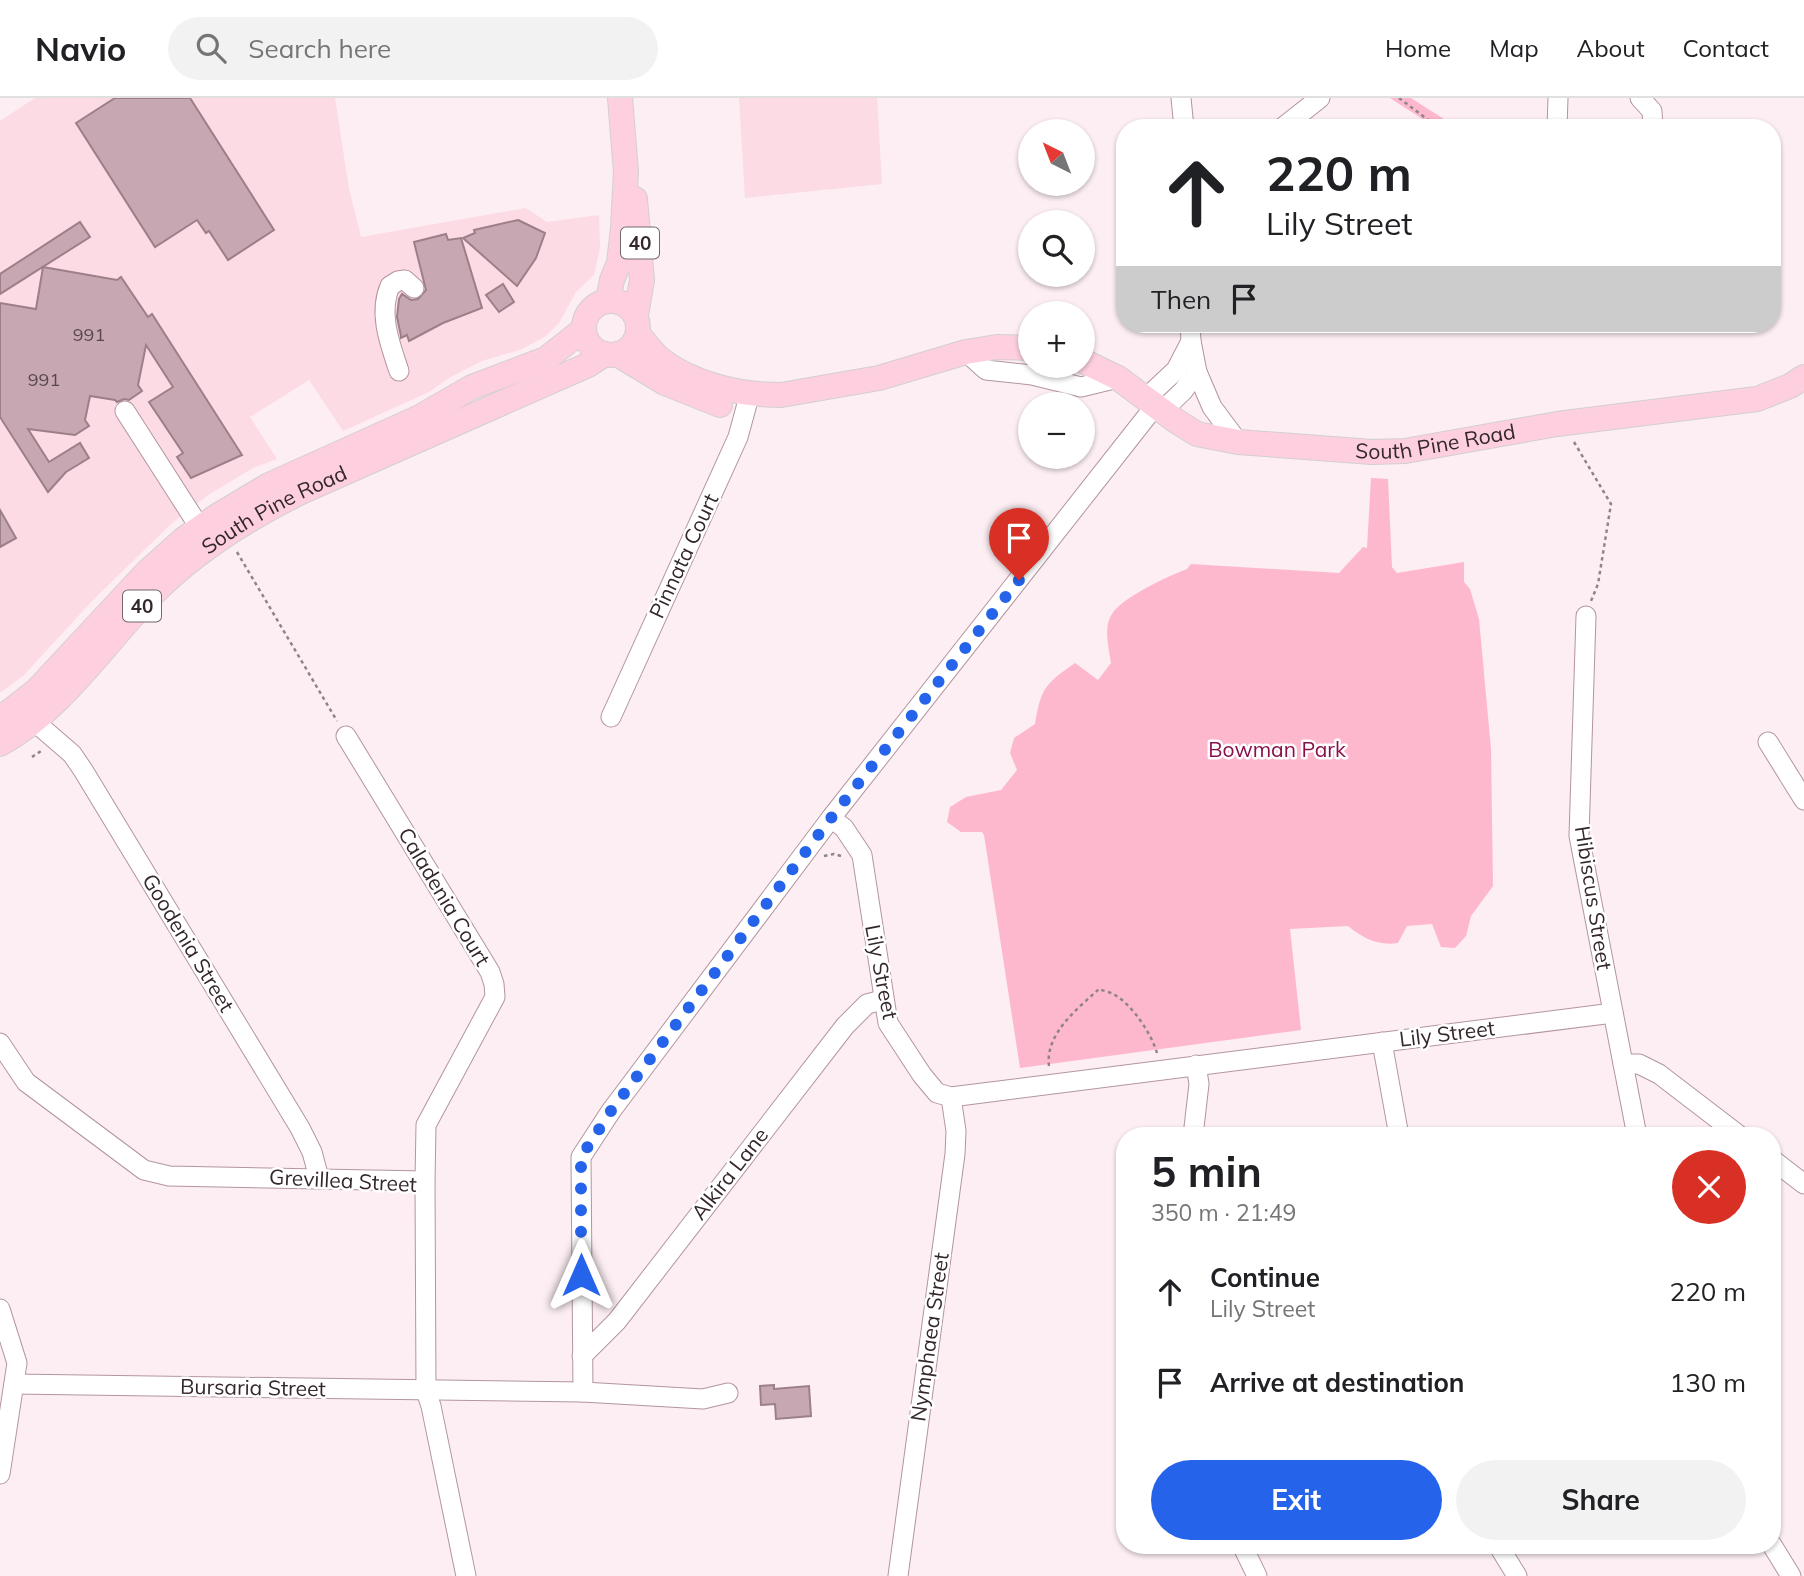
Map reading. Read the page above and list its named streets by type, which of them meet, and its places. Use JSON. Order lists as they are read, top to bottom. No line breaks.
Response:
{"streets":{"main road":["40","South Pine Road"],"street":["Pinnata Court","Caladenia Court","Hibiscus Street","Goodenia Street","Lily Street","Alkira Lane","Grevillea Street","Nymphaea Street","Bursaria Street"]},"crossings":[["40","South Pine Road"],["South Pine Road","Goodenia Street"],["Caladenia Court","Grevillea Street"],["Hibiscus Street","Lily Street"],["Goodenia Street","Grevillea Street"],["Lily Street","Alkira Lane"],["Lily Street","Nymphaea Street"],["Grevillea Street","Bursaria Street"]],"parks":["Bowman Park"],"house_numbers":["991","991"],"north":"top left","page":{"header":"Navio","search":"Search here","nav":["Home","Map","About","Contact"],"map_buttons":["+","−"],"turn":["220 m","Lily Street"],"then":"Then","heading":["5 min","350 m · 21:49"],"list":[{"name":"Continue","note":"Lily Street","value":"220 m"},{"name":"Arrive at destination","value":"130 m"}],"buttons":["Exit","Share"]}}
